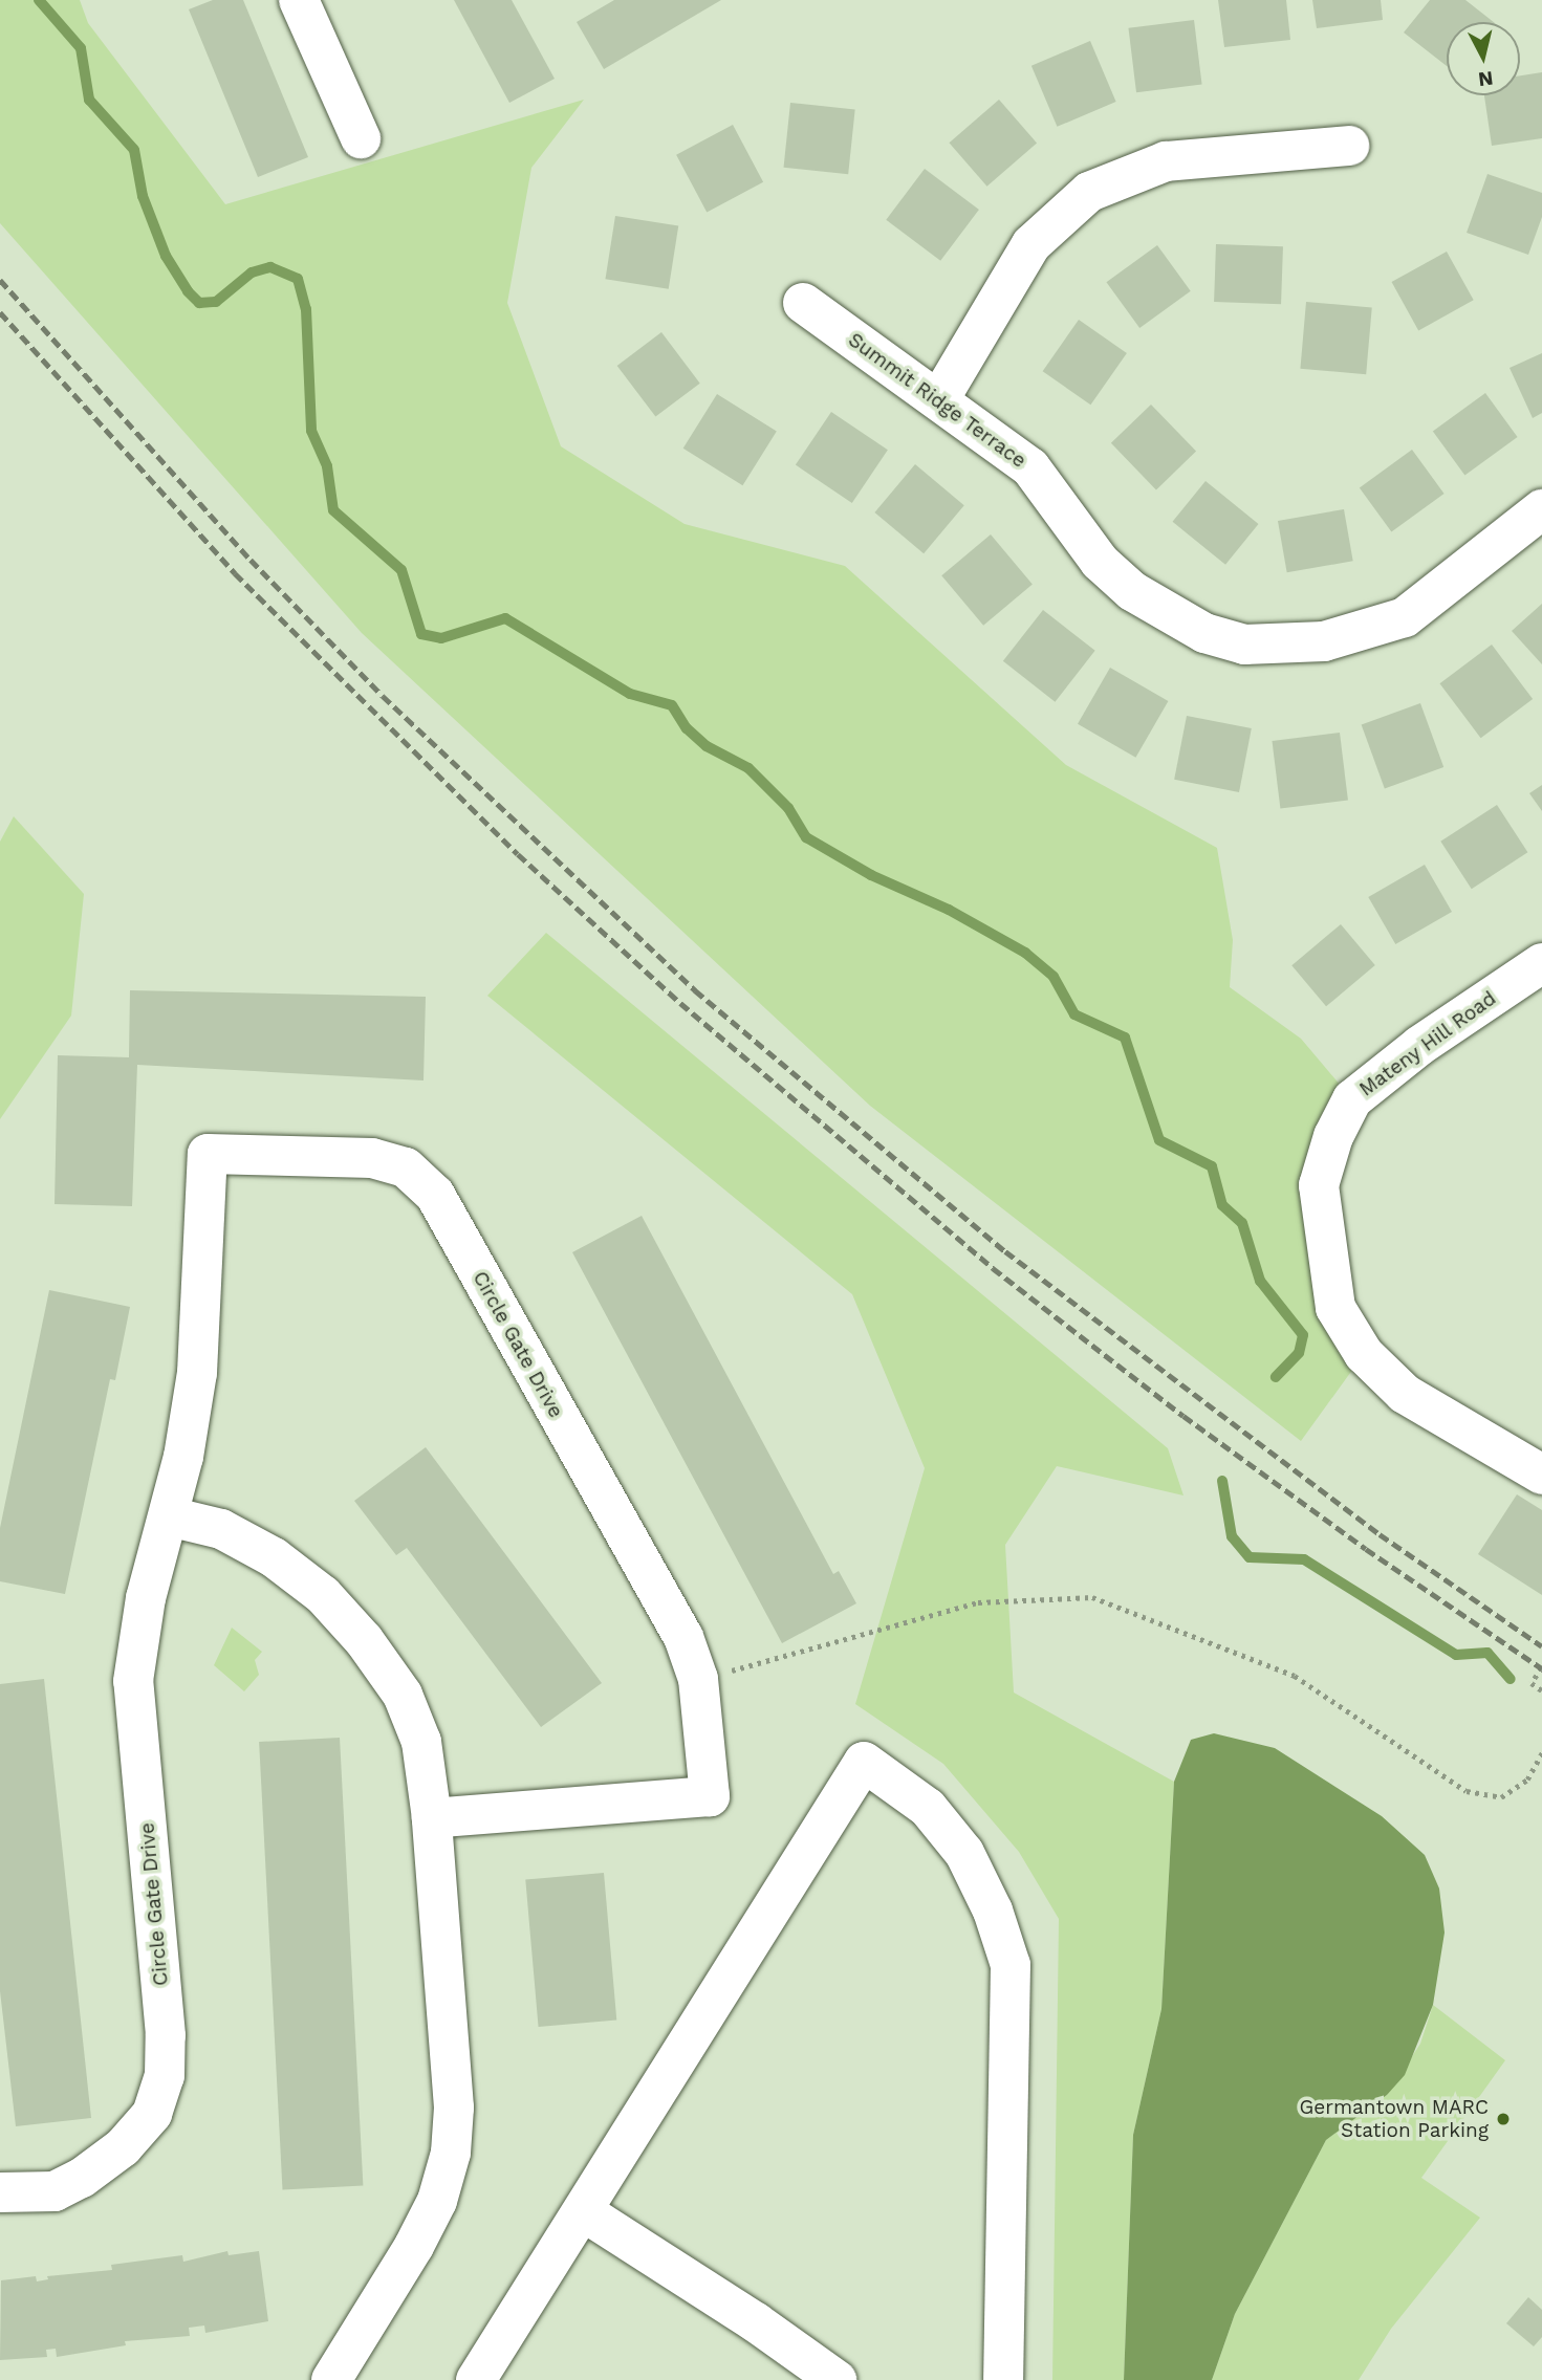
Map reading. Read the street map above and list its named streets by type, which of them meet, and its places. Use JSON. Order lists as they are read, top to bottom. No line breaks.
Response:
{"streets":{"street":["Summit Ridge Terrace","Mateny Hill Road","Circle Gate Drive"]},"places":["Germantown MARC Station Parking"],"north":"bottom"}
